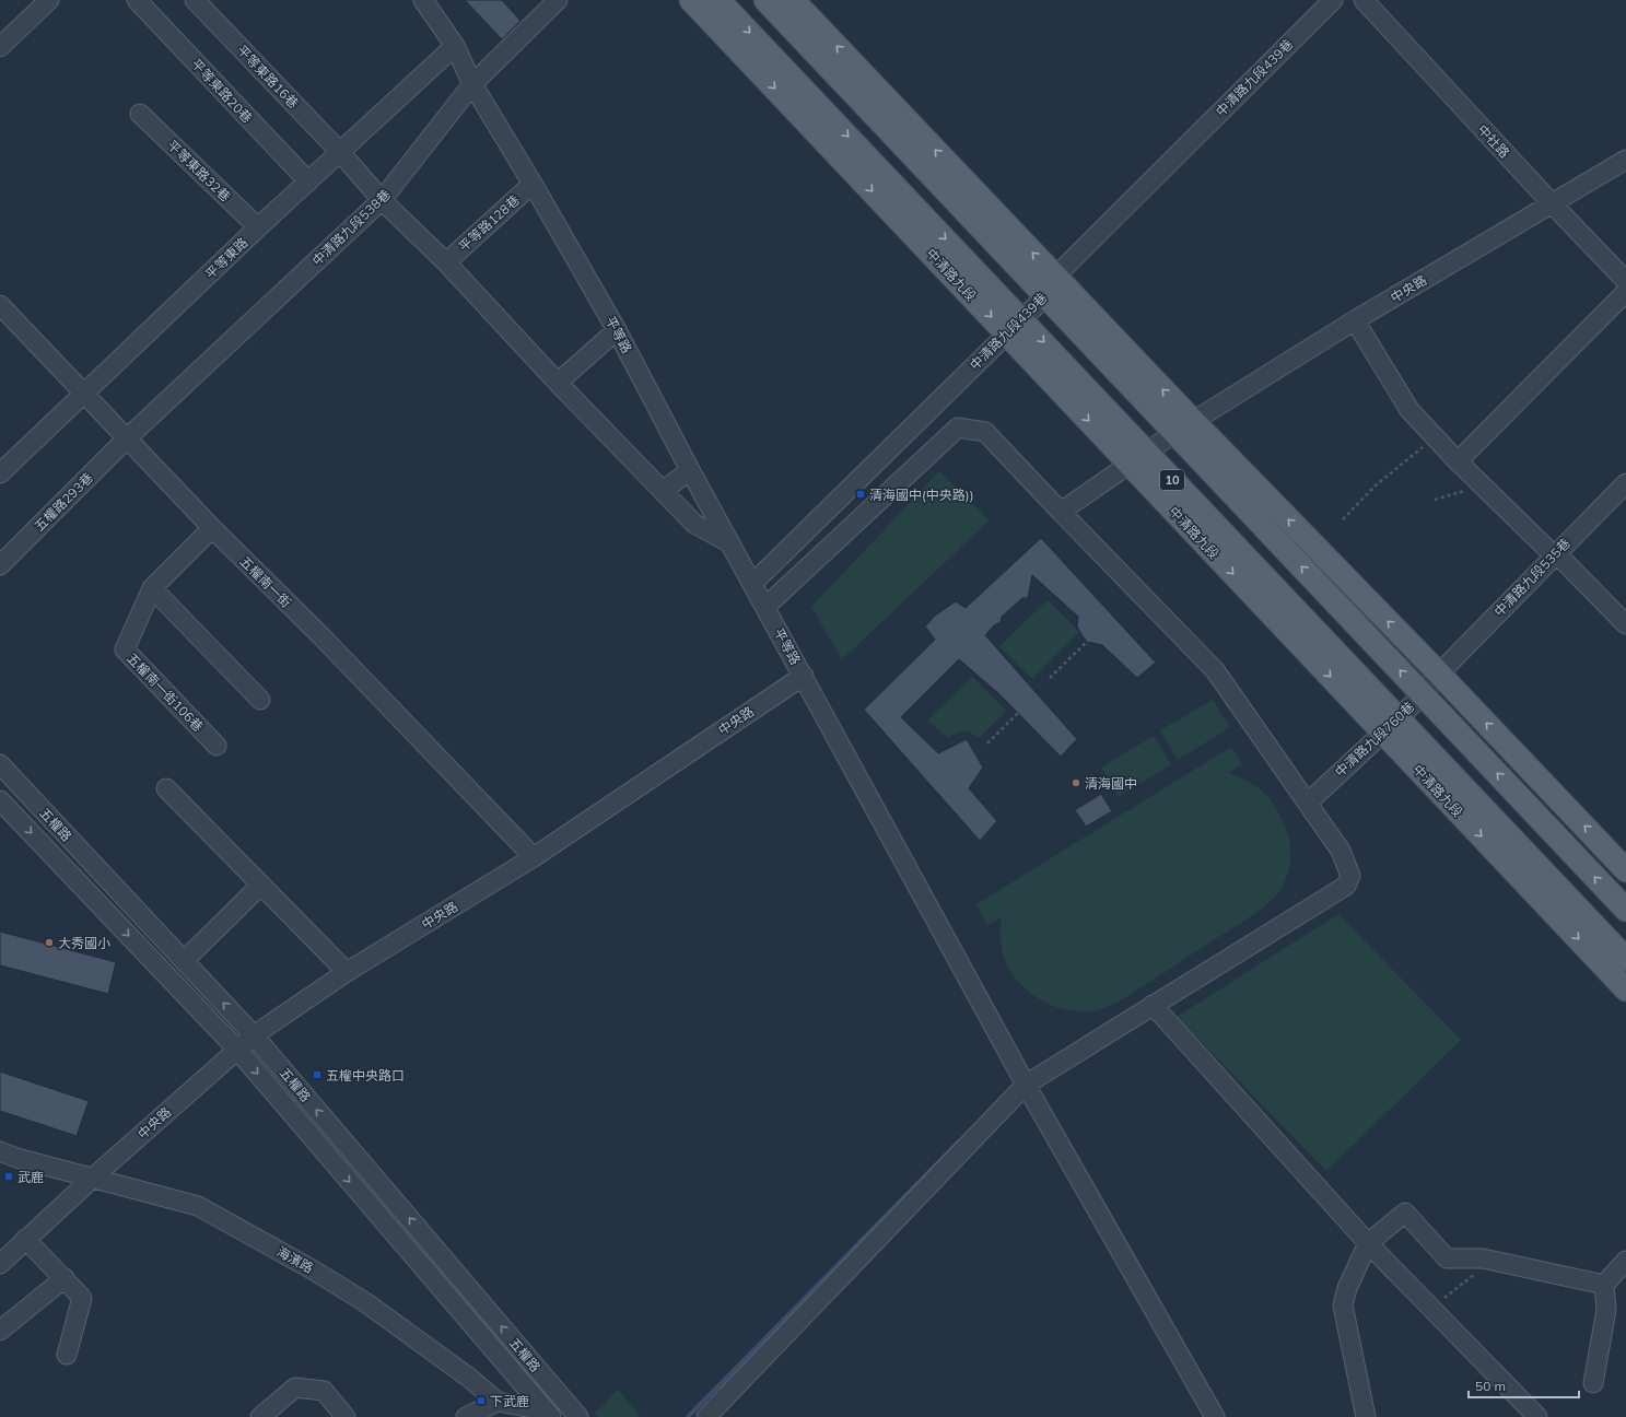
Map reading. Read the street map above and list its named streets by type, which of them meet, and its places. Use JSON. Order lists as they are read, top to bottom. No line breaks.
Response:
{"streets":{"main road":["中清路九段","10"],"street":["平等東路16巷","中清路九段439巷","平等東路20巷","中社路","平等東路32巷","平等路128巷","中清路九段538巷","平等東路","中央路","平等路","五權路293巷","中清路九段535巷","五權南一街","五權南一街106巷","中清路九段760巷","五權路","海濱路"]},"crossings":[["平等東路16巷","平等路128巷"],["平等東路16巷","中清路九段538巷"],["平等東路16巷","平等東路"],["平等東路16巷","平等路"],["中清路九段439巷","中清路九段"],["中清路九段439巷","平等路"],["平等東路20巷","平等東路"],["中社路","中央路"],["平等東路32巷","平等東路"],["平等路128巷","平等路"],["中清路九段538巷","平等路"],["中清路九段538巷","五權路293巷"],["中清路九段538巷","五權南一街"],["平等東路","平等路"],["平等東路","五權南一街"],["中清路九段","中央路"],["中清路九段","中清路九段760巷"],["中央路","平等路"],["中央路","10"],["中央路","五權南一街"],["中央路","五權路"],["中央路","海濱路"],["10","中清路九段760巷"],["五權路293巷","五權南一街"],["中清路九段535巷","中清路九段760巷"],["五權南一街","五權南一街106巷"],["五權路","海濱路"]],"places":{"transit":["清海國中(中央路))","五權中央路口","武鹿","下武鹿"],"other":["清海國中","大秀國小"]},"scale_bar":"50 m"}
